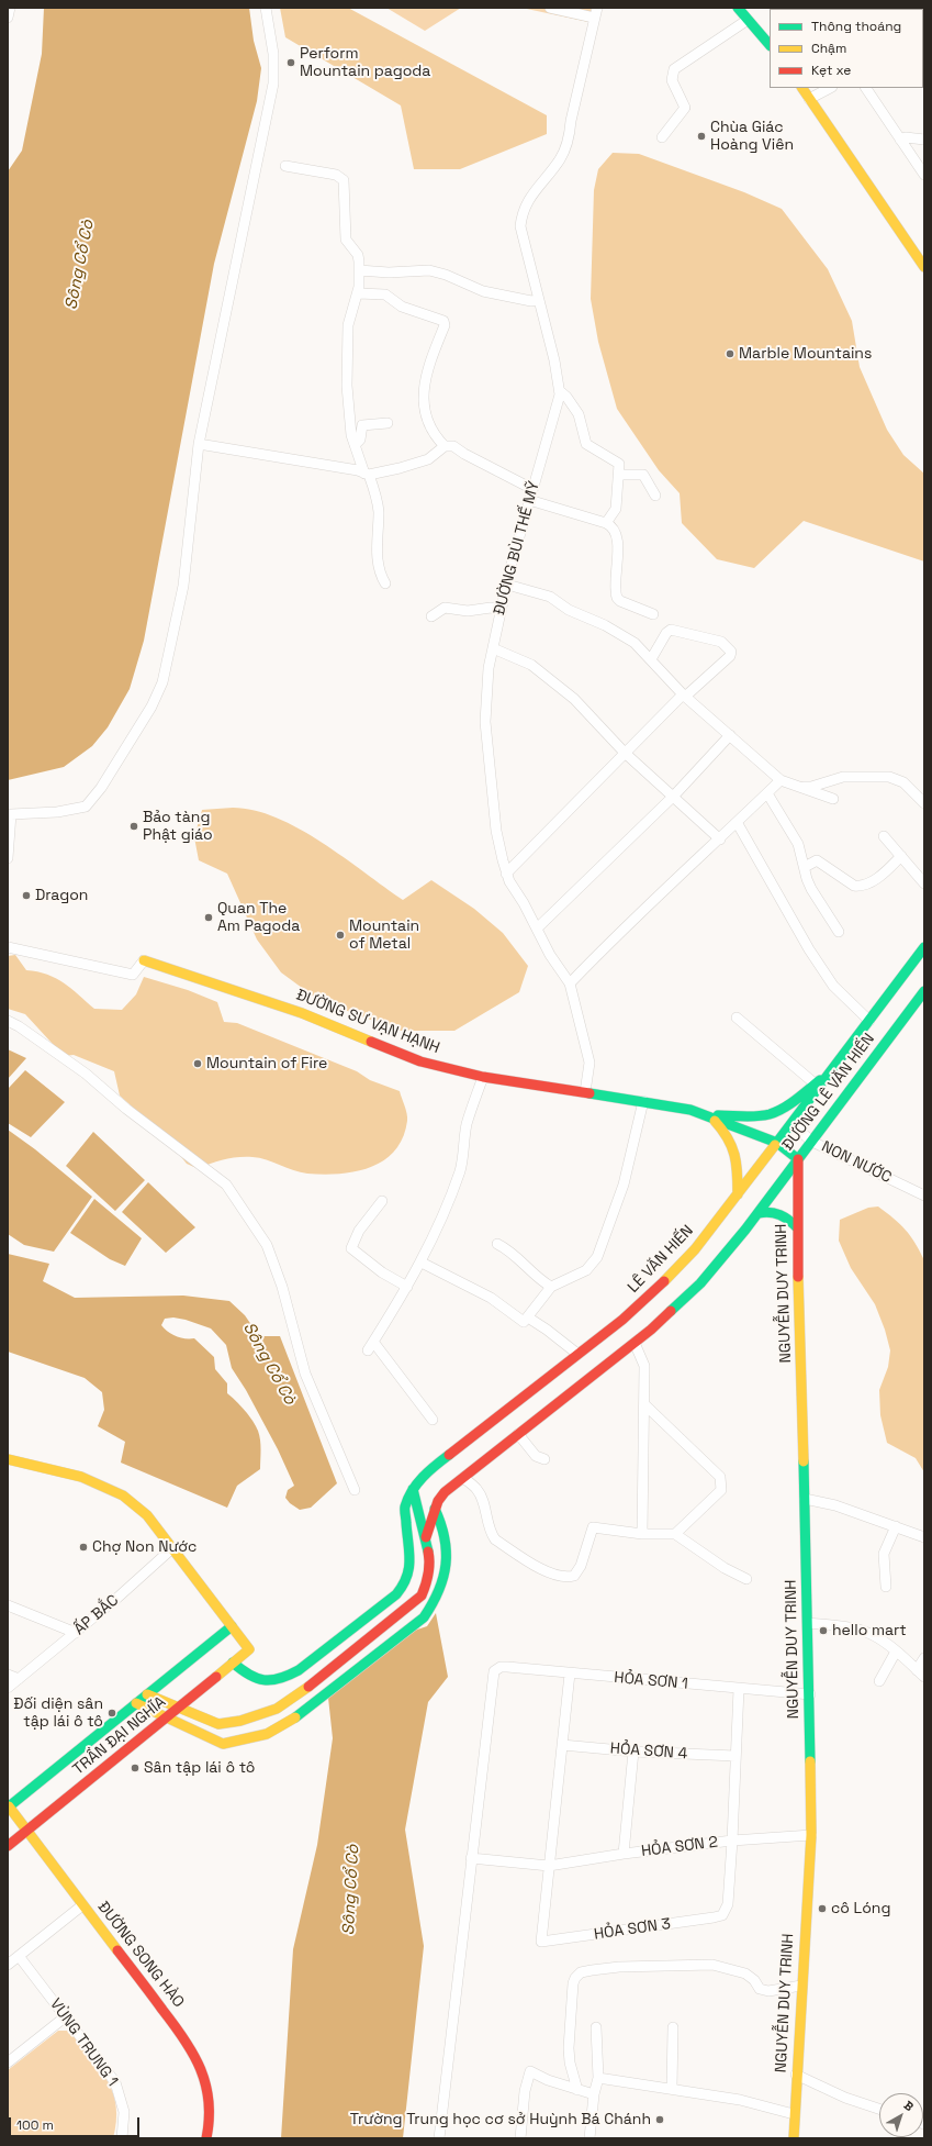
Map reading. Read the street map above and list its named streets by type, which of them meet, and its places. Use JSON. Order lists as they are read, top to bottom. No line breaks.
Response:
{"streets":{"main road":["ĐƯỜNG SƯ VẠN HẠNH","ĐƯỜNG LÊ VĂN HIẾN","LÊ VĂN HIẾN","NGUYỄN DUY TRINH","TRẦN ĐẠI NGHĨA","ĐƯỜNG SONG HÀO"],"street":["ĐƯỜNG BÙI THẾ MỸ","NON NƯỚC","ẤP BẮC","HỎA SƠN 1","HỎA SƠN 4","HỎA SƠN 2","HỎA SƠN 3","VÙNG TRUNG 1"]},"crossings":[["ĐƯỜNG BÙI THẾ MỸ","ĐƯỜNG SƯ VẠN HẠNH"],["ĐƯỜNG SƯ VẠN HẠNH","ĐƯỜNG LÊ VĂN HIẾN"],["ĐƯỜNG SƯ VẠN HẠNH","LÊ VĂN HIẾN"],["ĐƯỜNG SƯ VẠN HẠNH","NGUYỄN DUY TRINH"],["ĐƯỜNG LÊ VĂN HIẾN","NON NƯỚC"],["ĐƯỜNG LÊ VĂN HIẾN","LÊ VĂN HIẾN"],["ĐƯỜNG LÊ VĂN HIẾN","NGUYỄN DUY TRINH"],["NON NƯỚC","LÊ VĂN HIẾN"],["NGUYỄN DUY TRINH","HỎA SƠN 1"],["NGUYỄN DUY TRINH","HỎA SƠN 2"],["HỎA SƠN 1","HỎA SƠN 2"],["TRẦN ĐẠI NGHĨA","ĐƯỜNG SONG HÀO"],["HỎA SƠN 2","HỎA SƠN 3"]],"water":["Sông Cổ Cò"],"places":["Perform Mountain pagoda","Chùa Giác Hoàng Viên","Marble Mountains","Bảo tàng Phật giáo","Dragon","Quan The Am Pagoda","Mountain of Metal","Mountain of Fire","Chợ Non Nước","hello mart","Đối diện sân tập lái ô tô","Sân tập lái ô tô","cô Lóng","Trường Trung học cơ sở Huỳnh Bá Chánh"],"legend":["Thông thoáng","Chậm","Kẹt xe"],"scale_bar":"100 m","north":"top right"}
